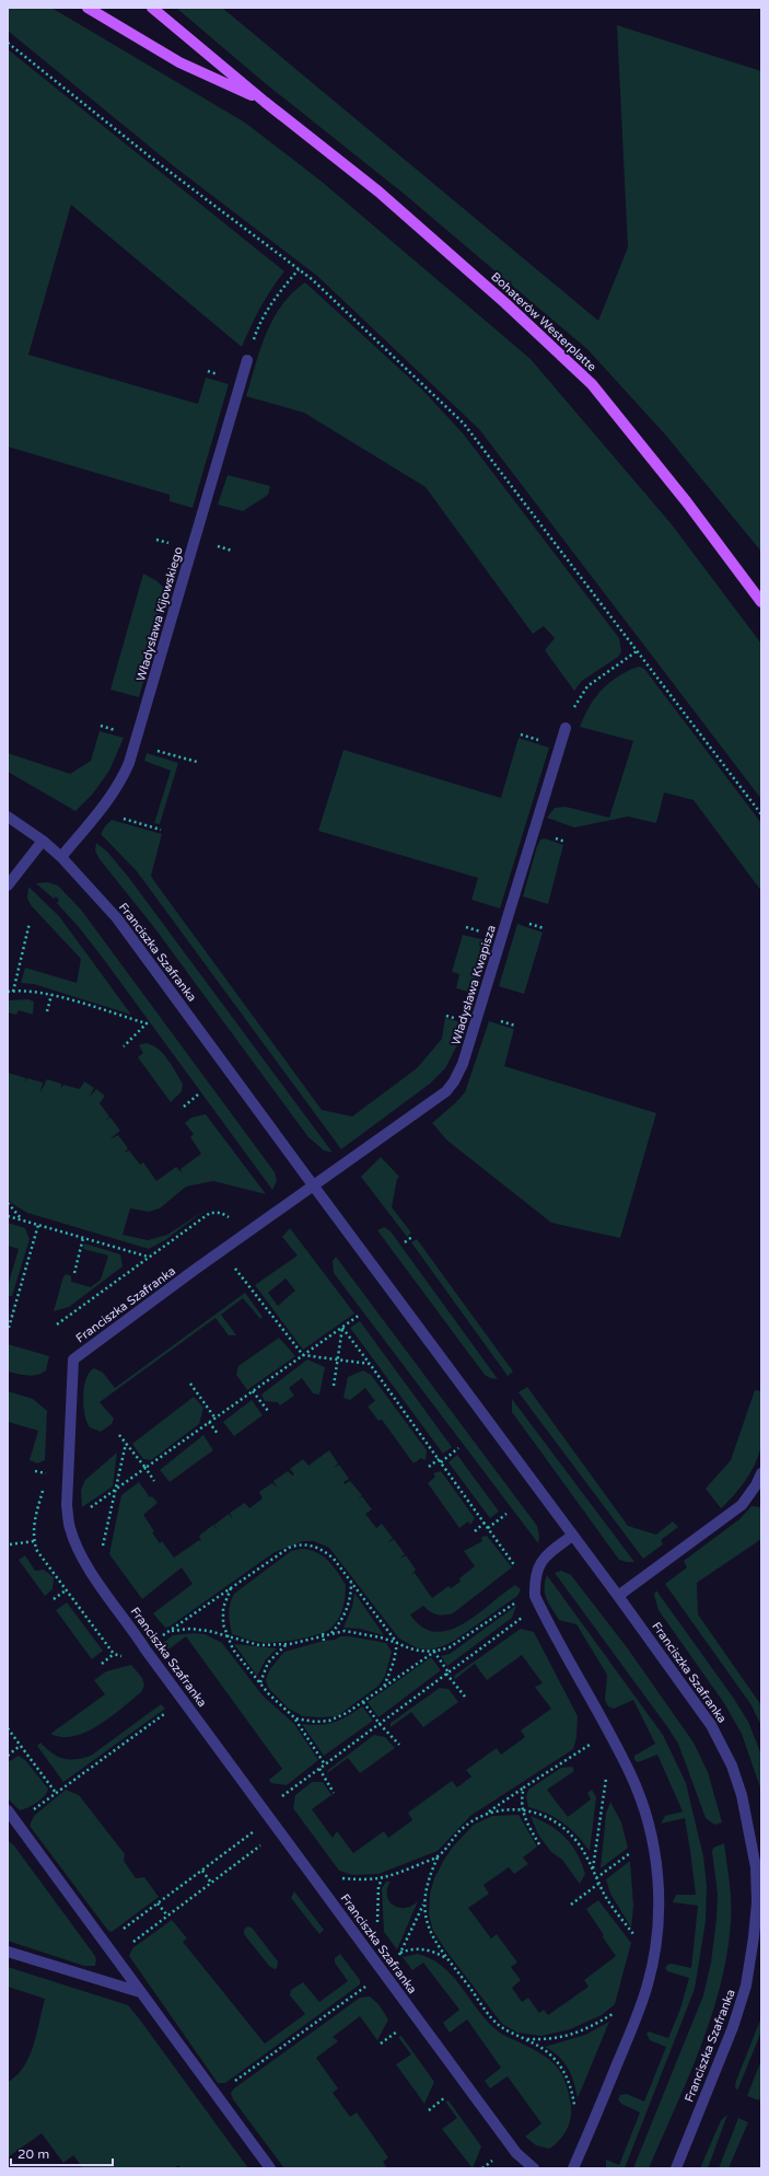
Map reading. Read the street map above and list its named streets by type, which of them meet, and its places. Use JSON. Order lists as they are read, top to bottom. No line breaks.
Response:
{"streets":{"main road":["Bohaterów Westerplatte"],"street":["Władysława Kijowskiego","Franciszka Szafranka","Władysława Kwapisza"]},"crossings":[["Władysława Kijowskiego","Franciszka Szafranka"],["Franciszka Szafranka","Władysława Kwapisza"]],"scale_bar":"20 m"}
